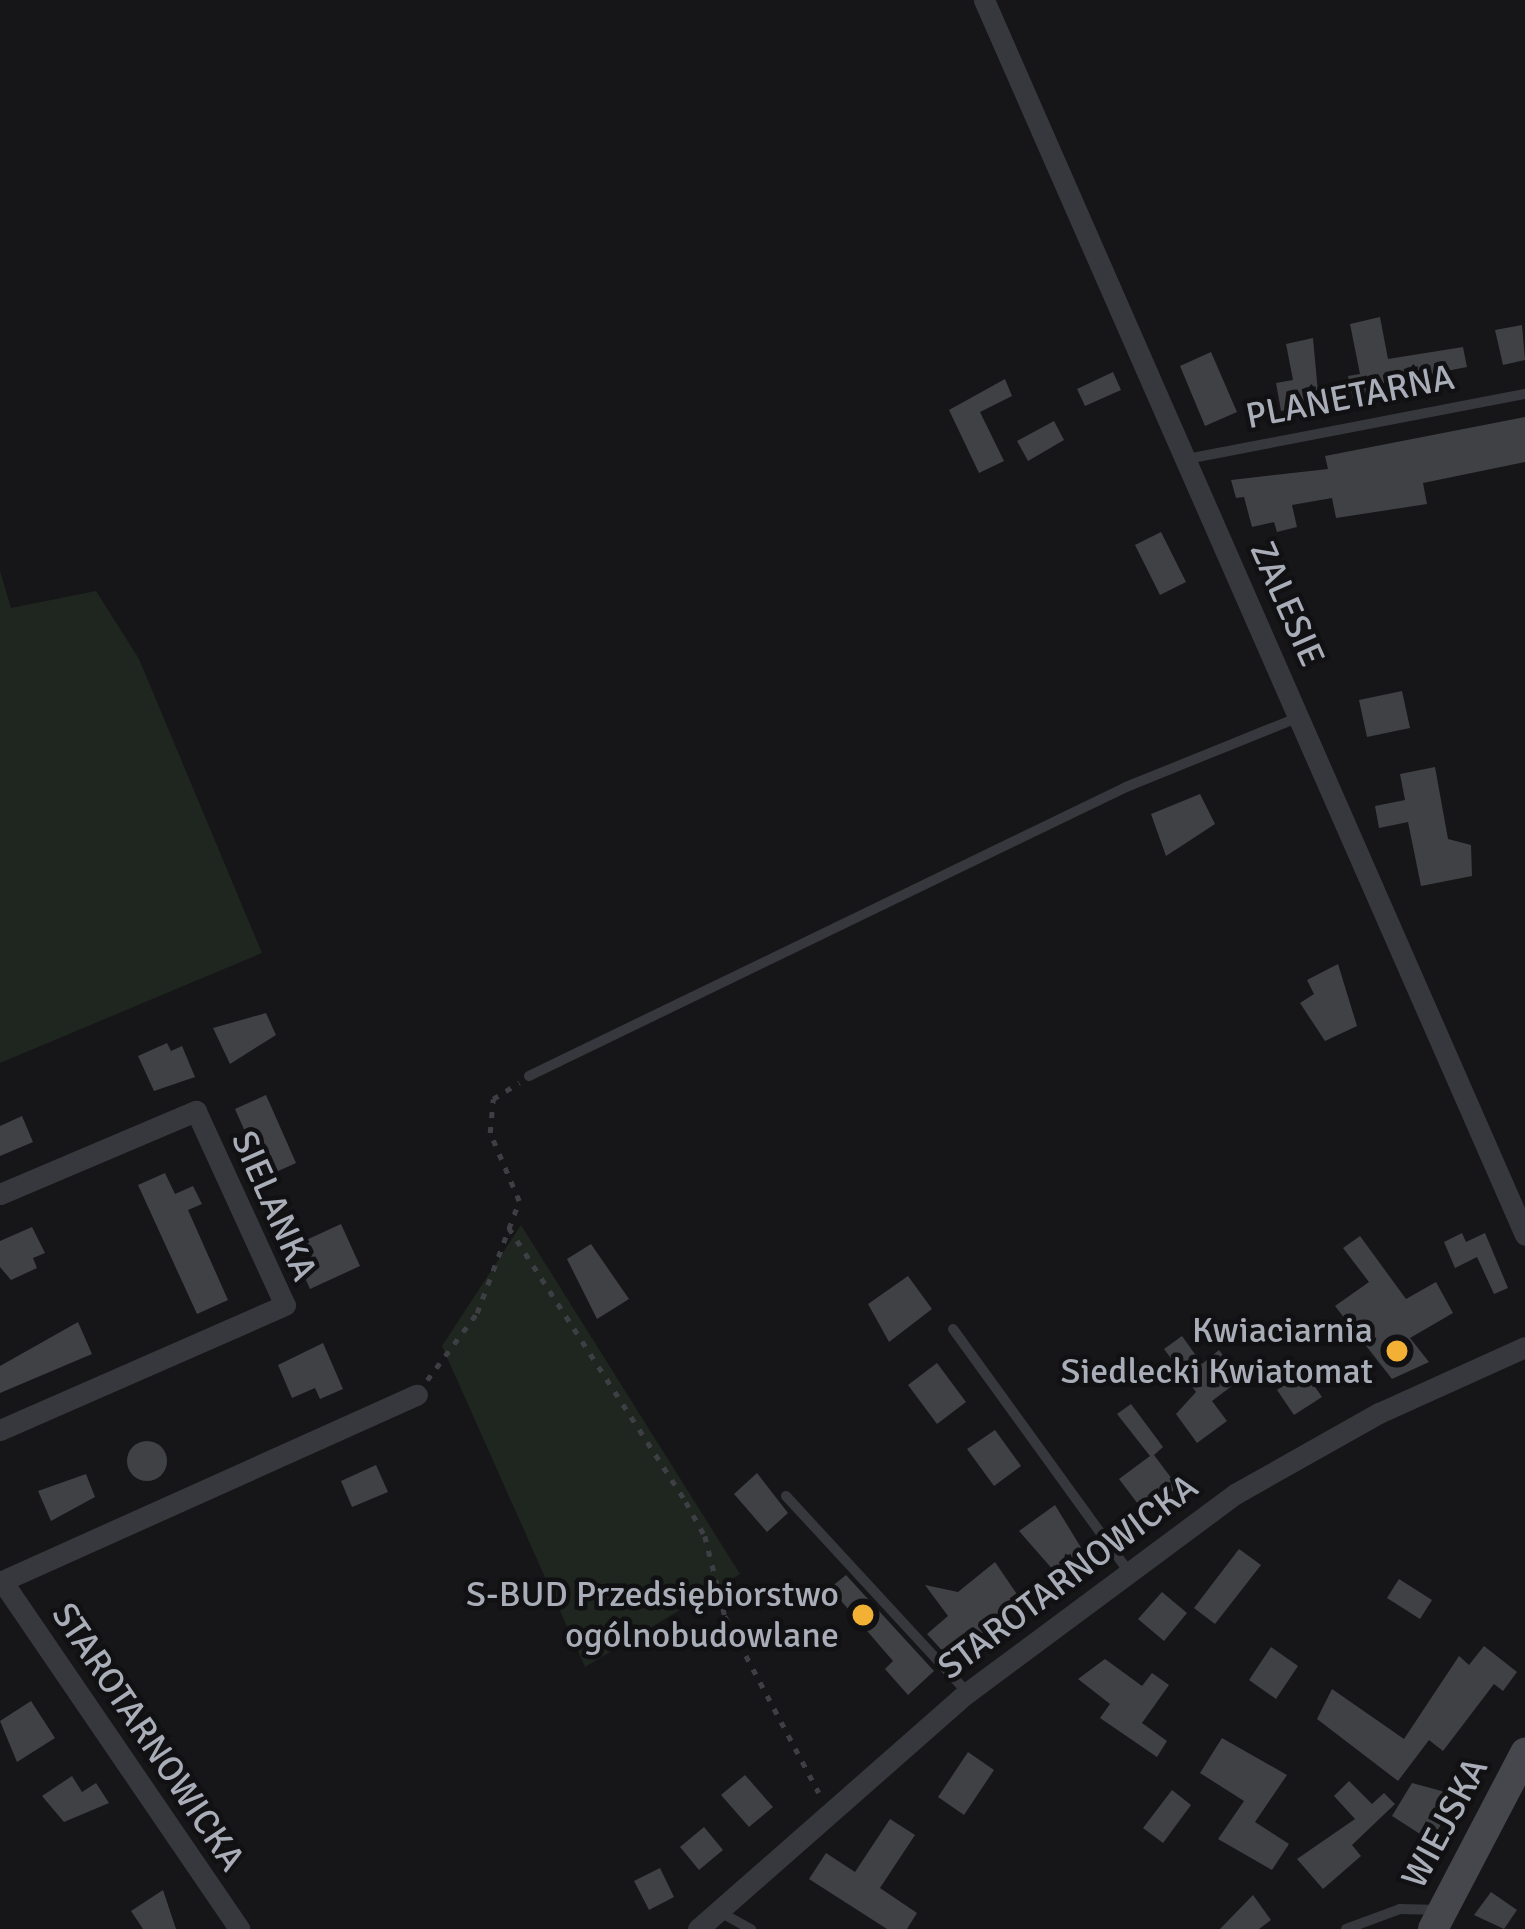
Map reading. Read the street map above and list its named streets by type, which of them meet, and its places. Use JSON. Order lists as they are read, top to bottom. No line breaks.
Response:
{"streets":{"street":["ZALESIE","SIELANKA","STAROTARNOWICKA","WIEJSKA"],"lane":["PLANETARNA"]},"crossings":[["PLANETARNA","ZALESIE"]],"places":["Kwiaciarnia Siedlecki Kwiatomat","S-BUD Przedsiębiorstwo ogólnobudowlane"]}
